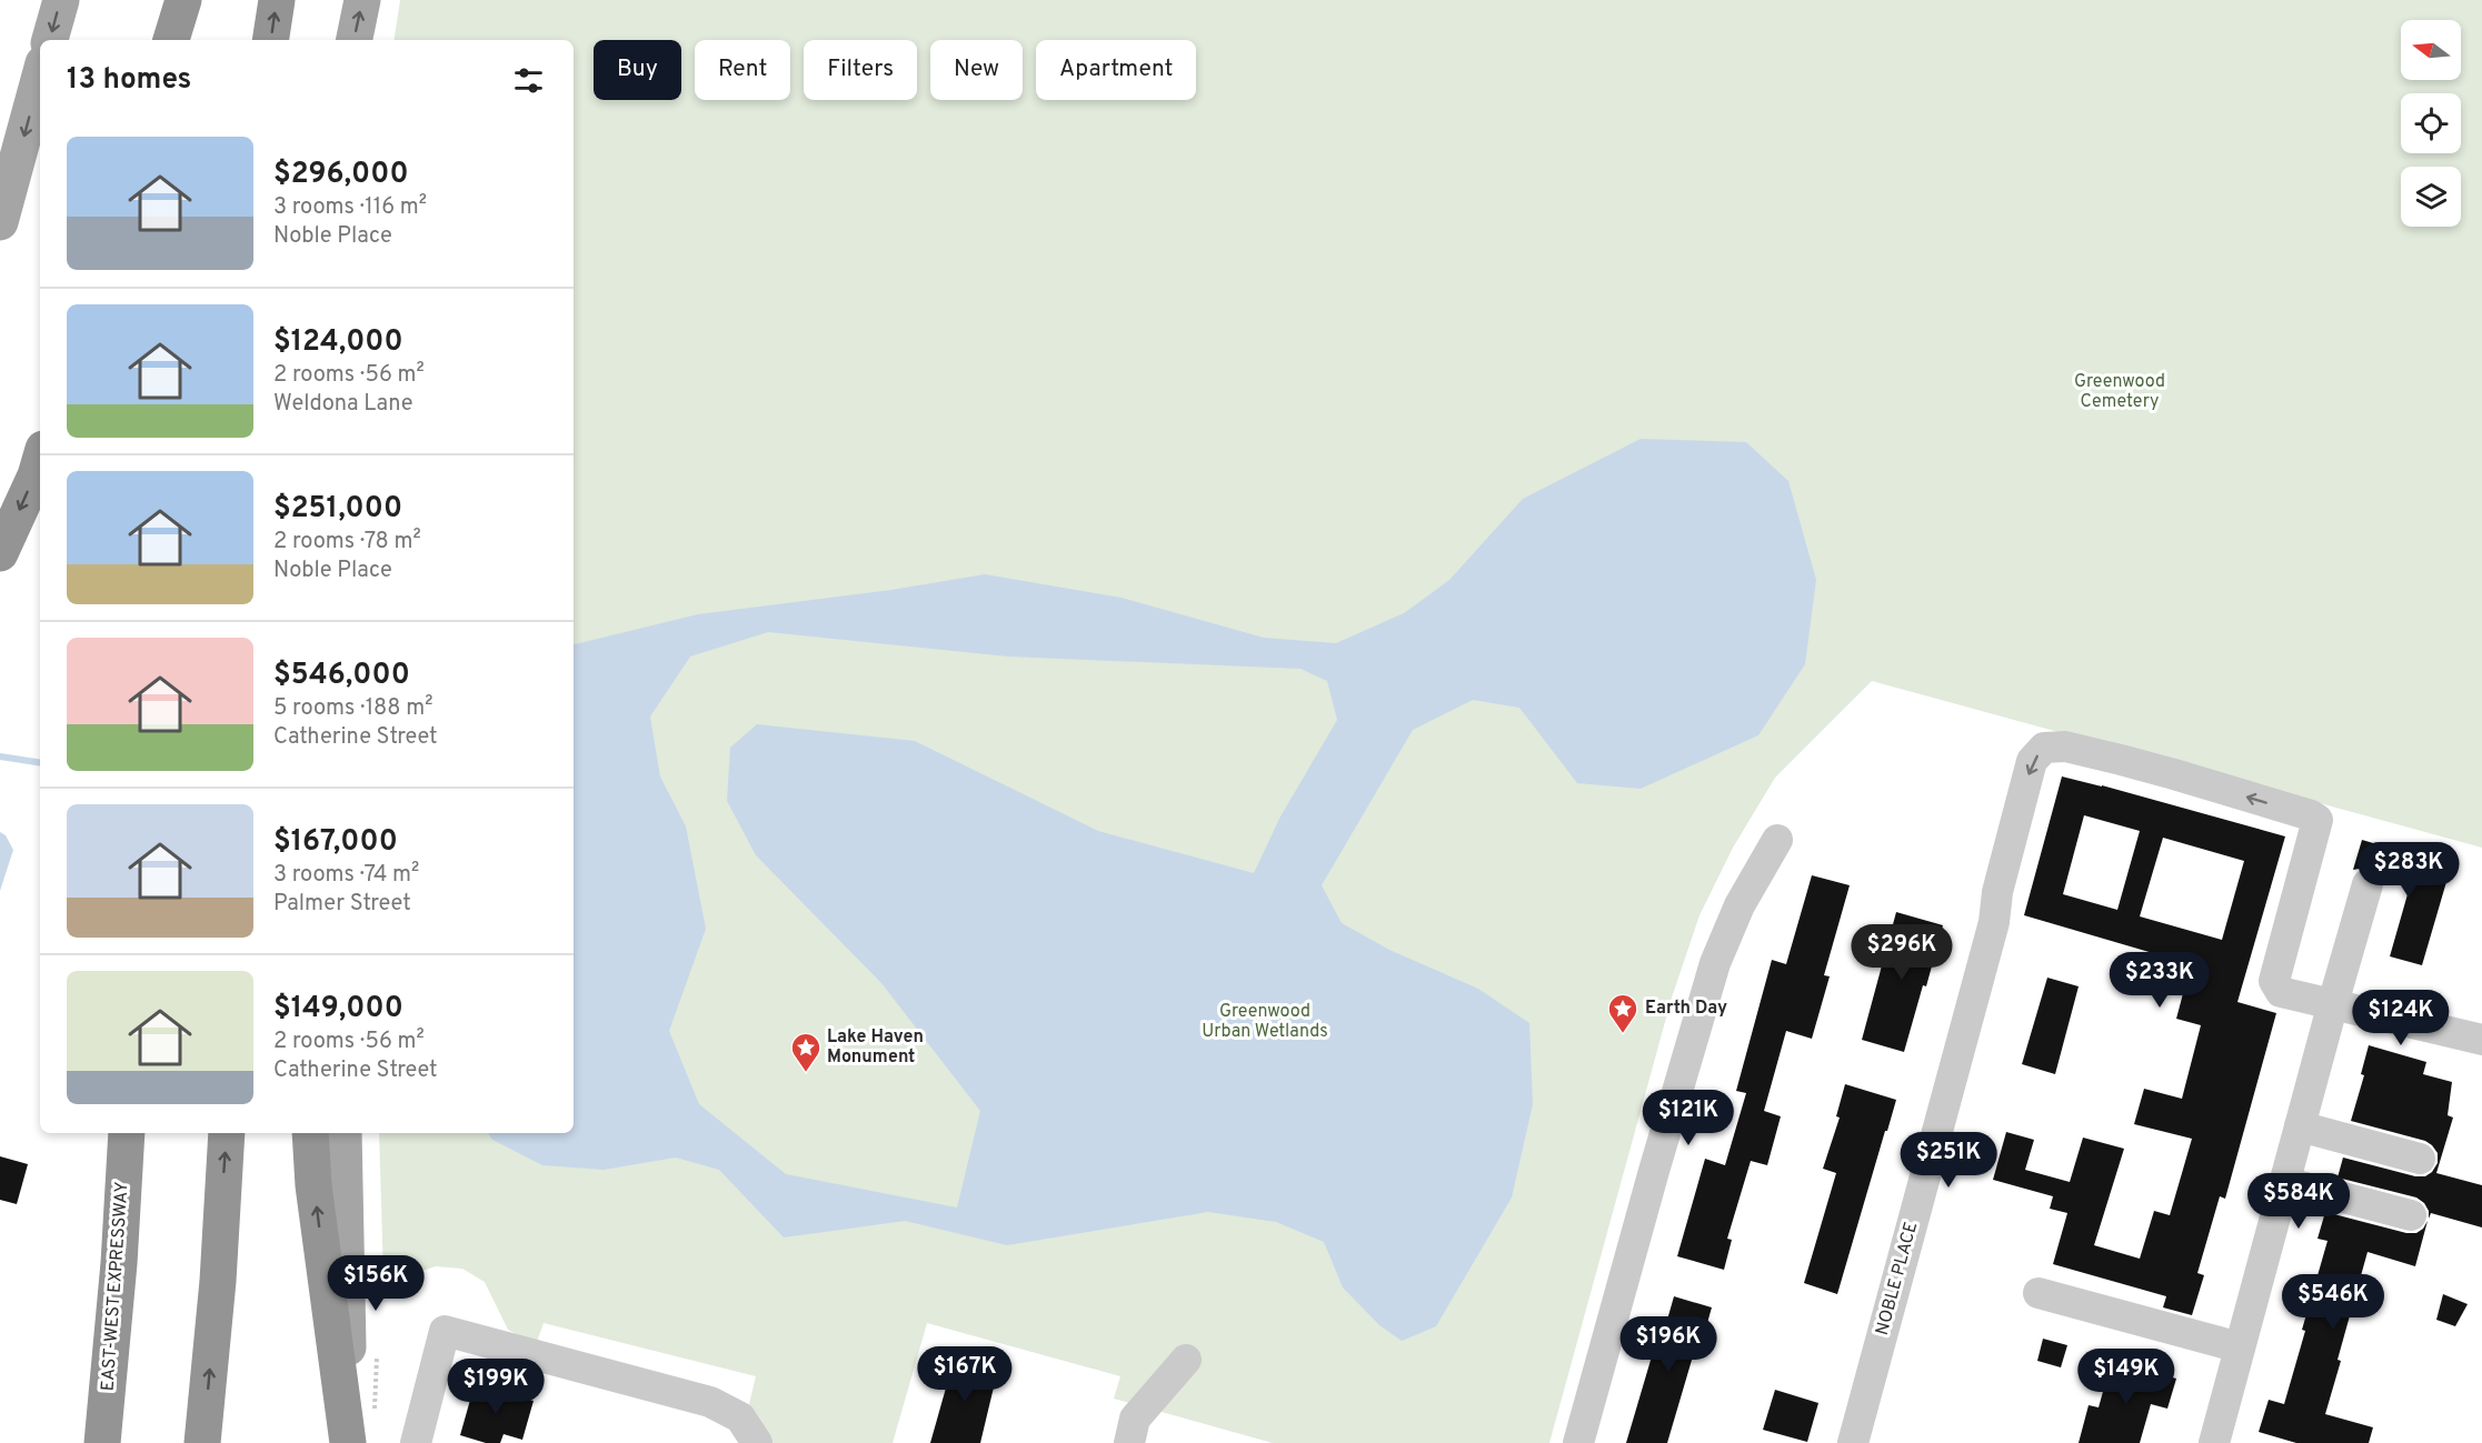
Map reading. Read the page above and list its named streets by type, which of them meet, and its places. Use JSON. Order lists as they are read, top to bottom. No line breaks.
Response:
{"streets":{"highway":["EAST-WEST EXPRESSWAY"],"street":["NOBLE PLACE"]},"parks":["Greenwood Cemetery","Greenwood Urban Wetlands"],"places":{"place":["Earth Day","Lake Haven Monument"]},"north":"left","page":{"chip":["Buy","Rent","Filters","New","Apartment"],"heading":"13 homes","list":[{"name":"$296,000","note":"3 rooms · 116 m² · Noble Place"},{"name":"$124,000","note":"2 rooms · 56 m² · Weldona Lane"},{"name":"$251,000","note":"2 rooms · 78 m² · Noble Place"},{"name":"$546,000","note":"5 rooms · 188 m² · Catherine Street"},{"name":"$167,000","note":"3 rooms · 74 m² · Palmer Street"},{"name":"$149,000","note":"2 rooms · 56 m² · Catherine Street"}],"price":["$283K","$296K","$233K","$124K","$121K","$251K","$584K","$156K","$546K","$196K","$167K","$149K","$199K"]}}
